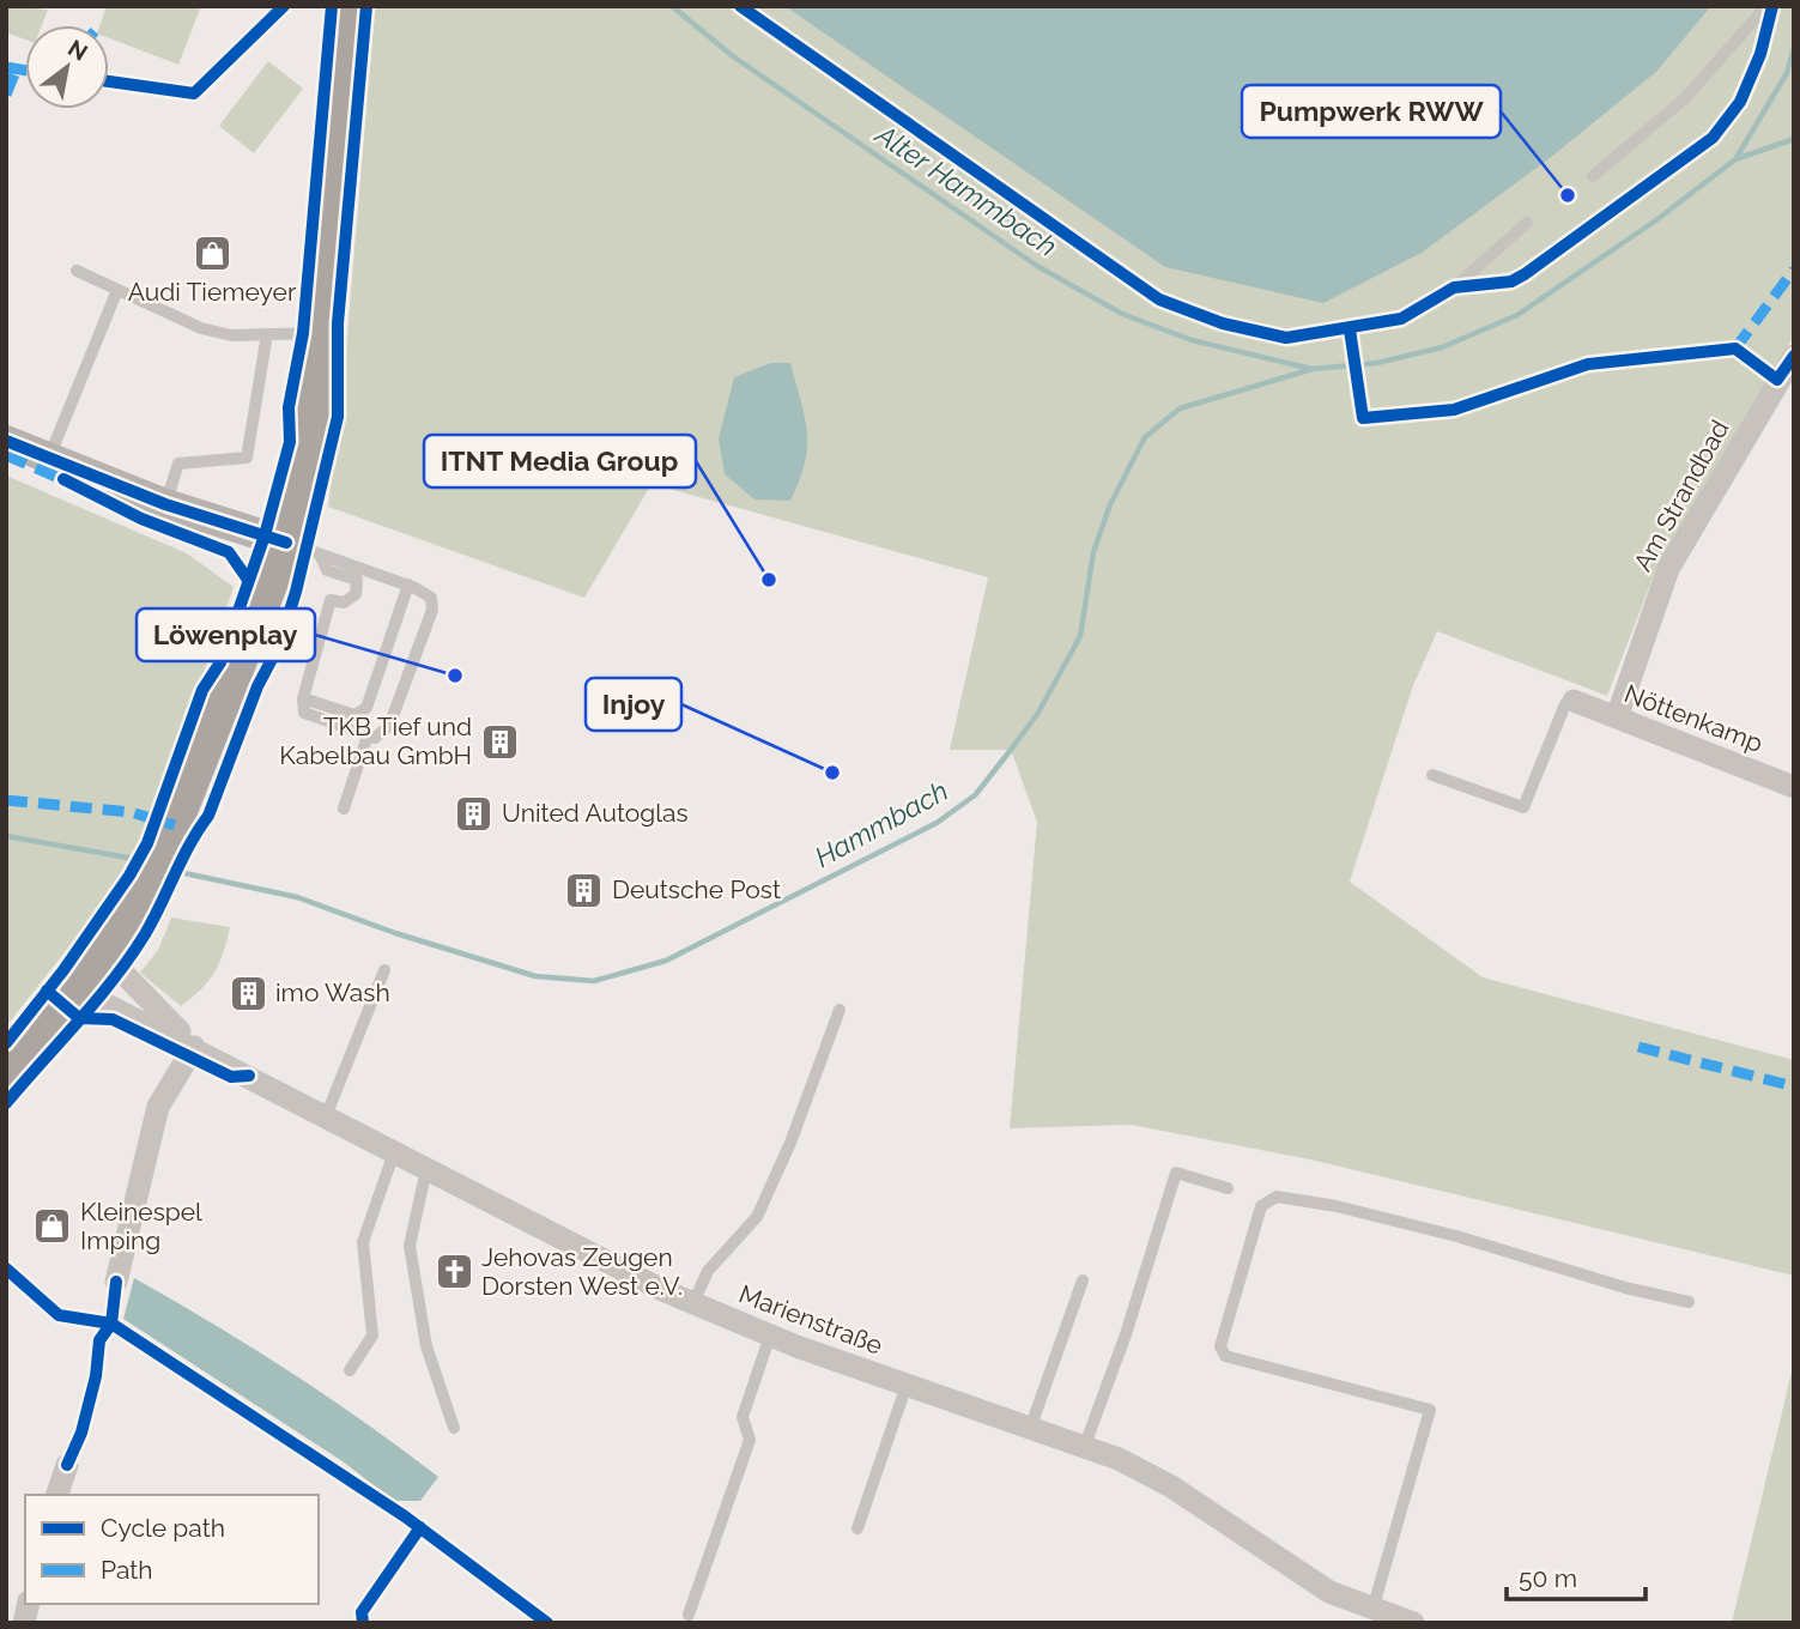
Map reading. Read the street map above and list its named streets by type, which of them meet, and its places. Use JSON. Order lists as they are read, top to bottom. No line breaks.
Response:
{"streets":{"street":["Am Strandbad","Nöttenkamp","Marienstraße"]},"crossings":[["Am Strandbad","Nöttenkamp"]],"water":["Alter Hammbach","Hammbach"],"places":{"other":["Pumpwerk RWW","ITNT Media Group","Löwenplay","Injoy"],"shop":["Audi Tiemeyer","Kleinespel Imping"],"building":["TKB Tief und Kabelbau GmbH","United Autoglas","Deutsche Post","imo Wash"],"church":["Jehovas Zeugen Dorsten West e.V."]},"legend":["Cycle path","Path"],"scale_bar":"50 m","north":"top right"}
